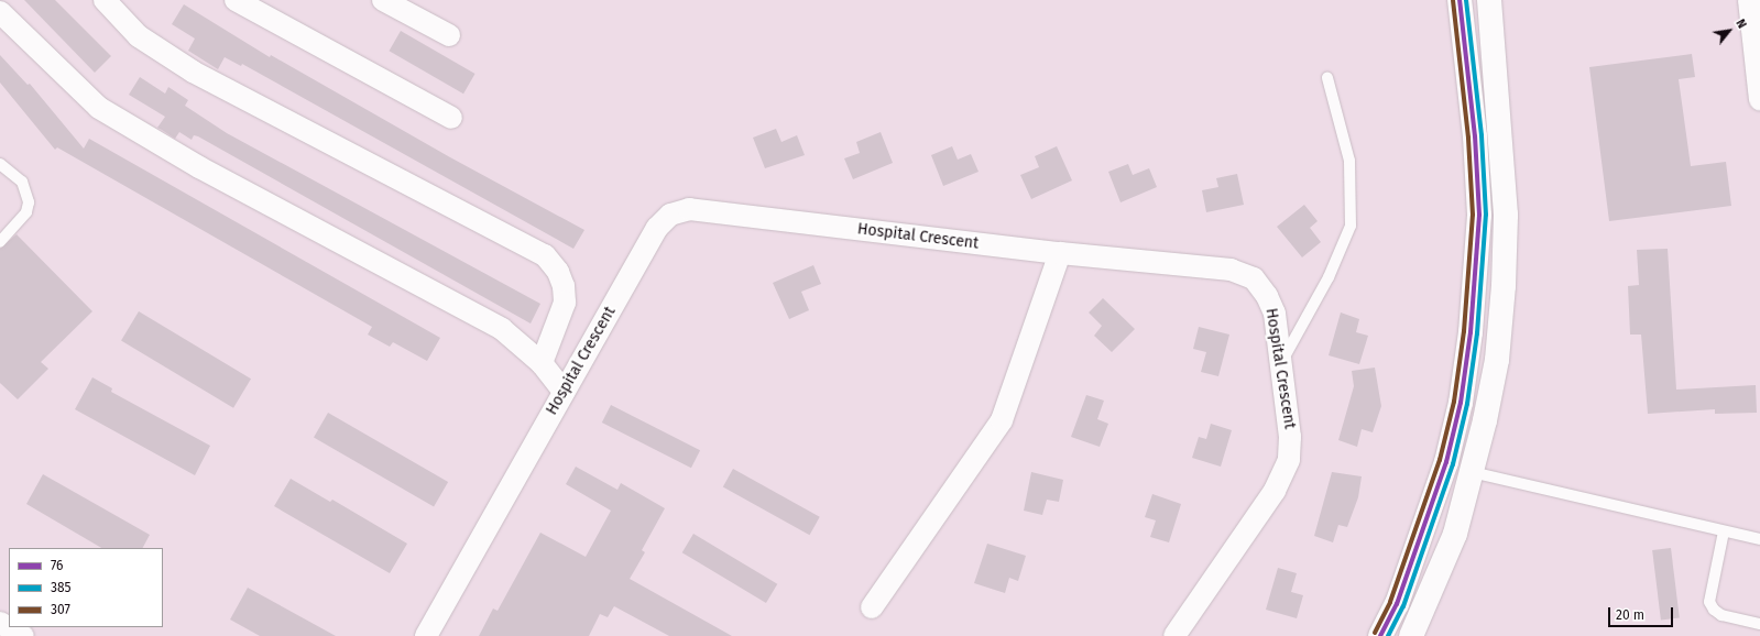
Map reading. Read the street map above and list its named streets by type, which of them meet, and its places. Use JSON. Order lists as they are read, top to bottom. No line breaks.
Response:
{"streets":{"street":["Hospital Crescent"]},"lines":["transit line 76","transit line 385","transit line 307"],"legend":["76","385","307"],"scale_bar":"20 m","north":"top right"}
